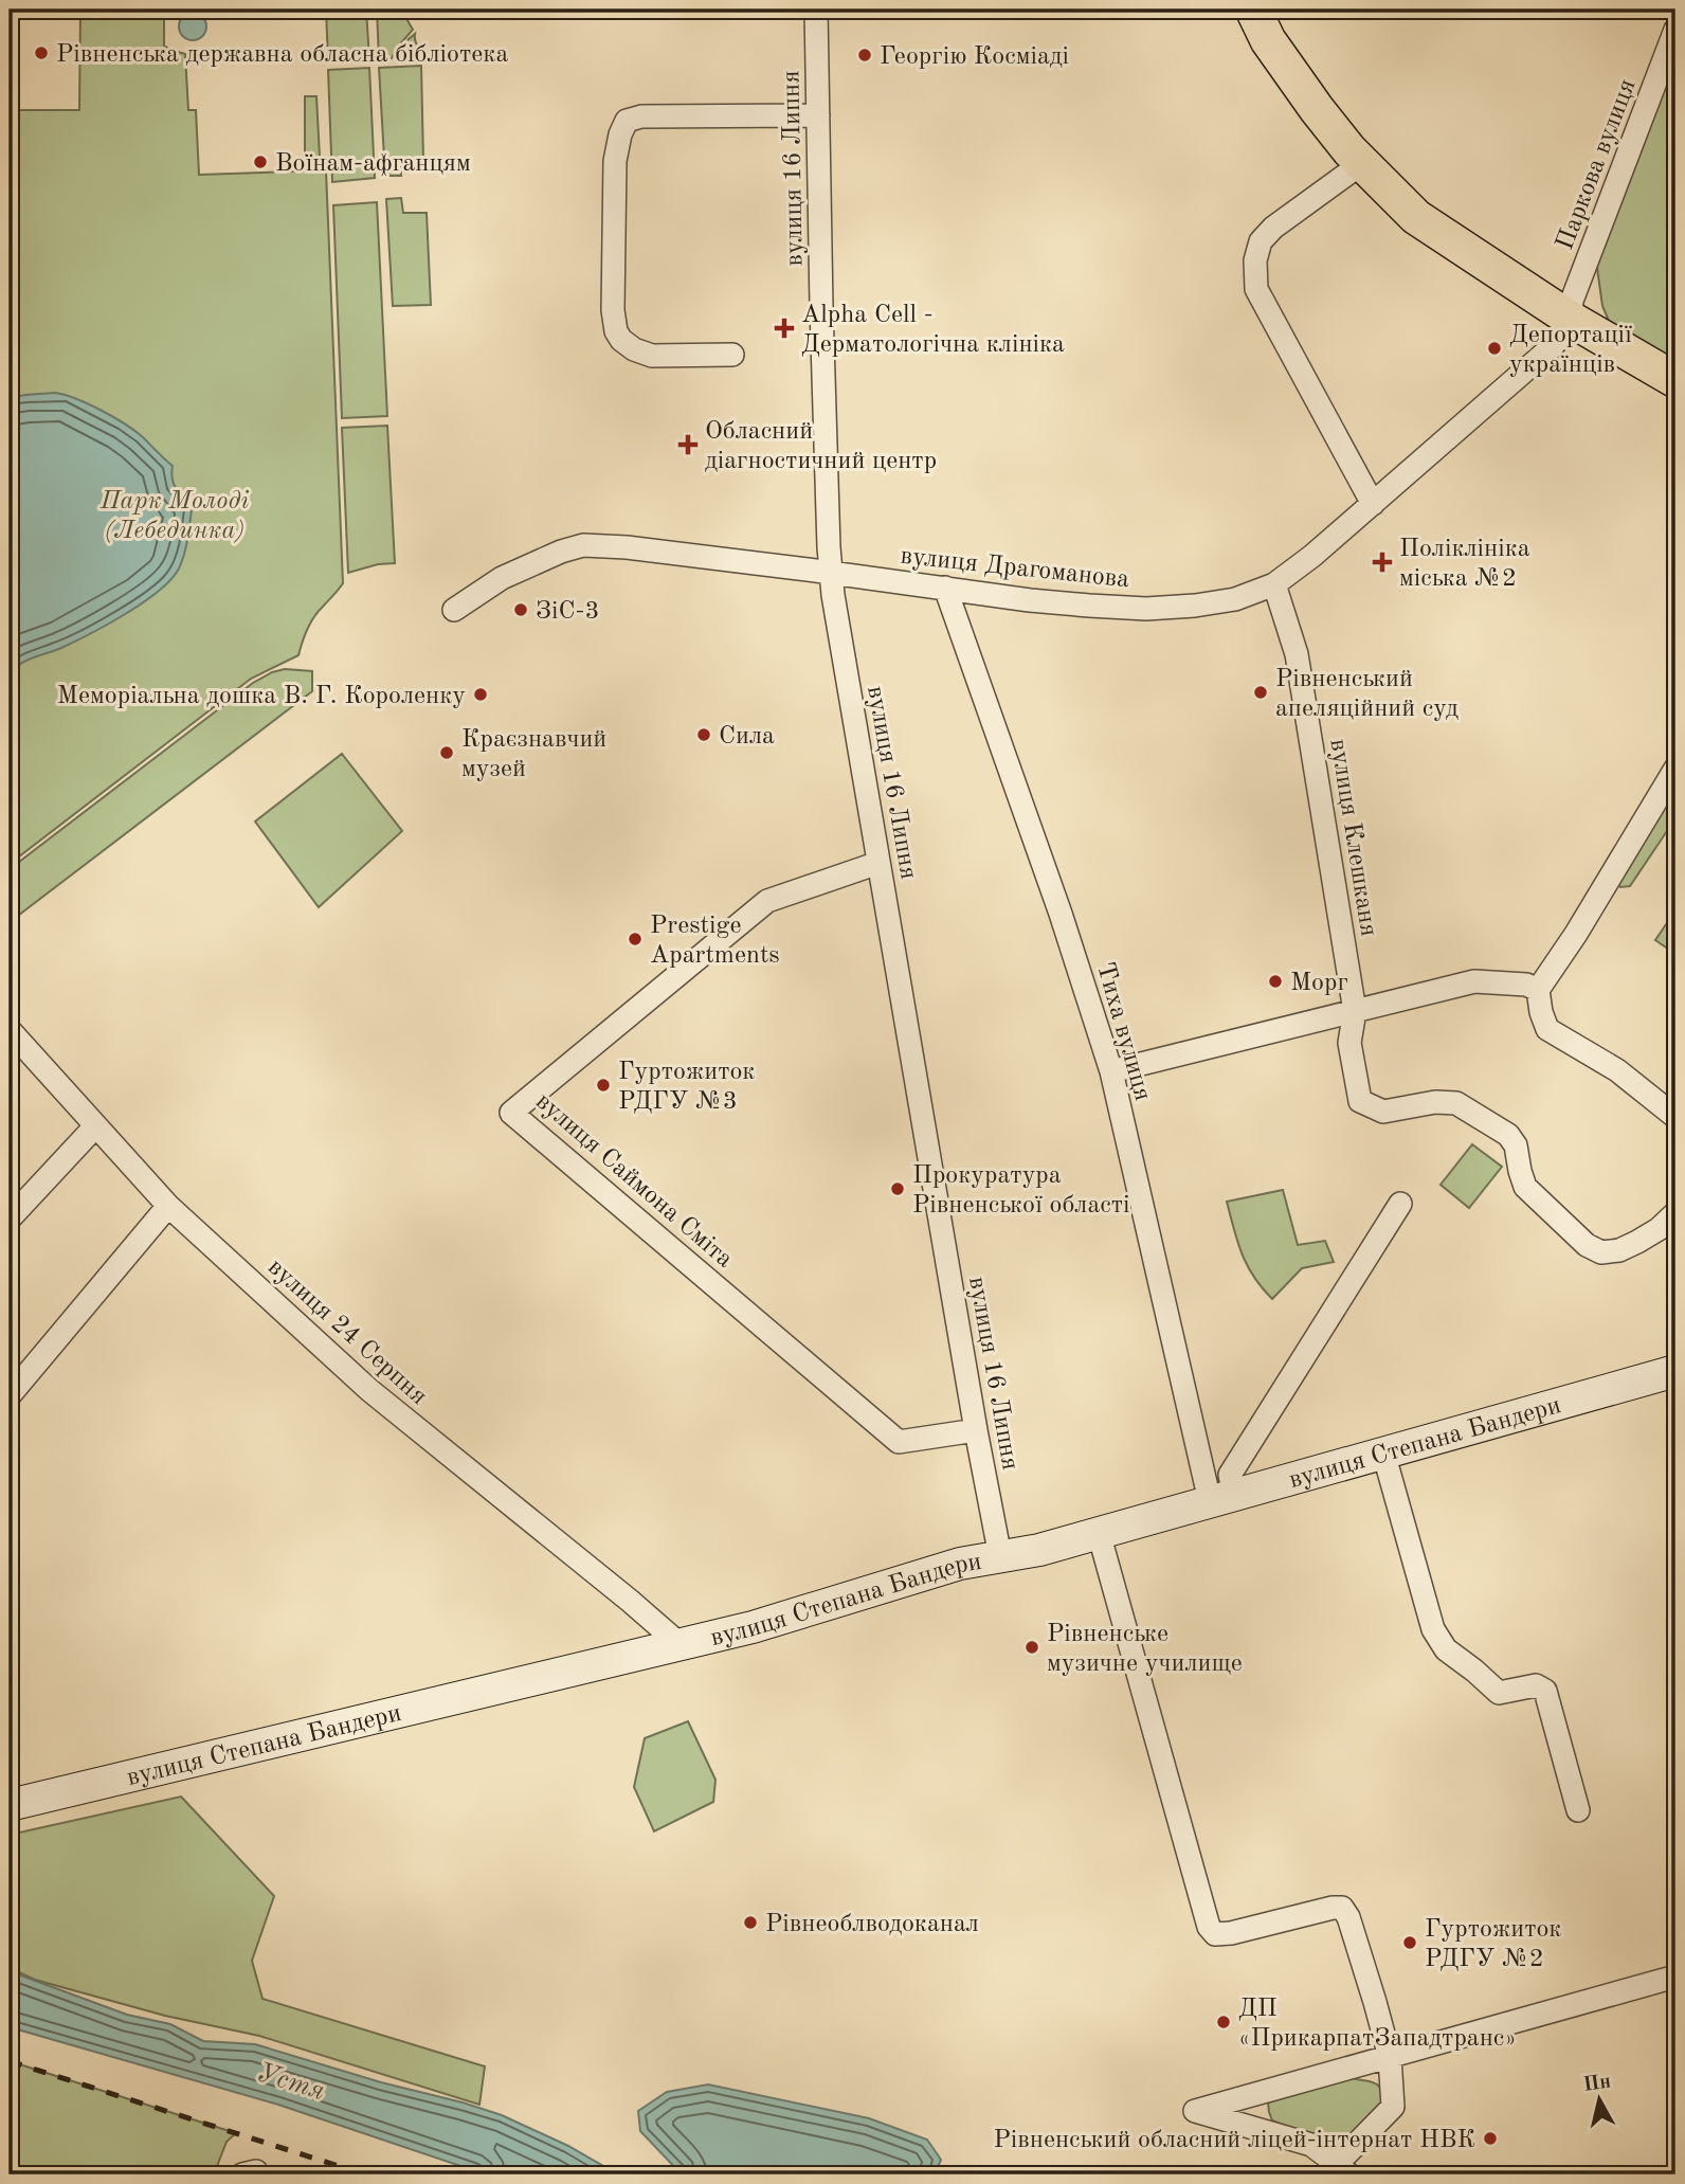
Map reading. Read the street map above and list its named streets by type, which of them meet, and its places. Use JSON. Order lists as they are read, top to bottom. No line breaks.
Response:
{"streets":{"main road":["вулиця Степана Бандери"],"street":["Паркова вулиця","вулиця 16 Липня","вулиця Драгоманова","вулиця Клешканя","Тиха вулиця","вулиця Саймона Сміта","вулиця 24 Серпня"]},"crossings":[["Паркова вулиця","вулиця Драгоманова"],["вулиця 16 Липня","вулиця Драгоманова"],["вулиця 16 Липня","вулиця Саймона Сміта"],["вулиця 16 Липня","вулиця Степана Бандери"],["вулиця Драгоманова","вулиця Клешканя"],["вулиця Драгоманова","Тиха вулиця"],["Тиха вулиця","вулиця Степана Бандери"],["вулиця 24 Серпня","вулиця Степана Бандери"]],"water":["Устя"],"parks":["Парк Молоді (Лебединка)"],"places":{"other":["Рівненська державна обласна бібліотека","Георгію Косміаді","Воїнам-афганцям","Депортації українців","ЗіС-3","Рівненський апеляційний суд","Меморіальна дошка В. Г. Короленку","Сила","Краєзнавчий музей","Prestige Apartments","Морг","Гуртожиток РДГУ №3","Прокуратура Рівненської області","Рівненське музичне училище","Рівнеоблводоканал","Гуртожиток РДГУ №2","ДП «ПрикарпатЗападтранс»","Рівненський обласний ліцей-інтернат НВК"],"health":["Alpha Cell - Дерматологічна клініка","Обласний діагностичний центр","Поліклініка міська №2"]},"north":"top"}
